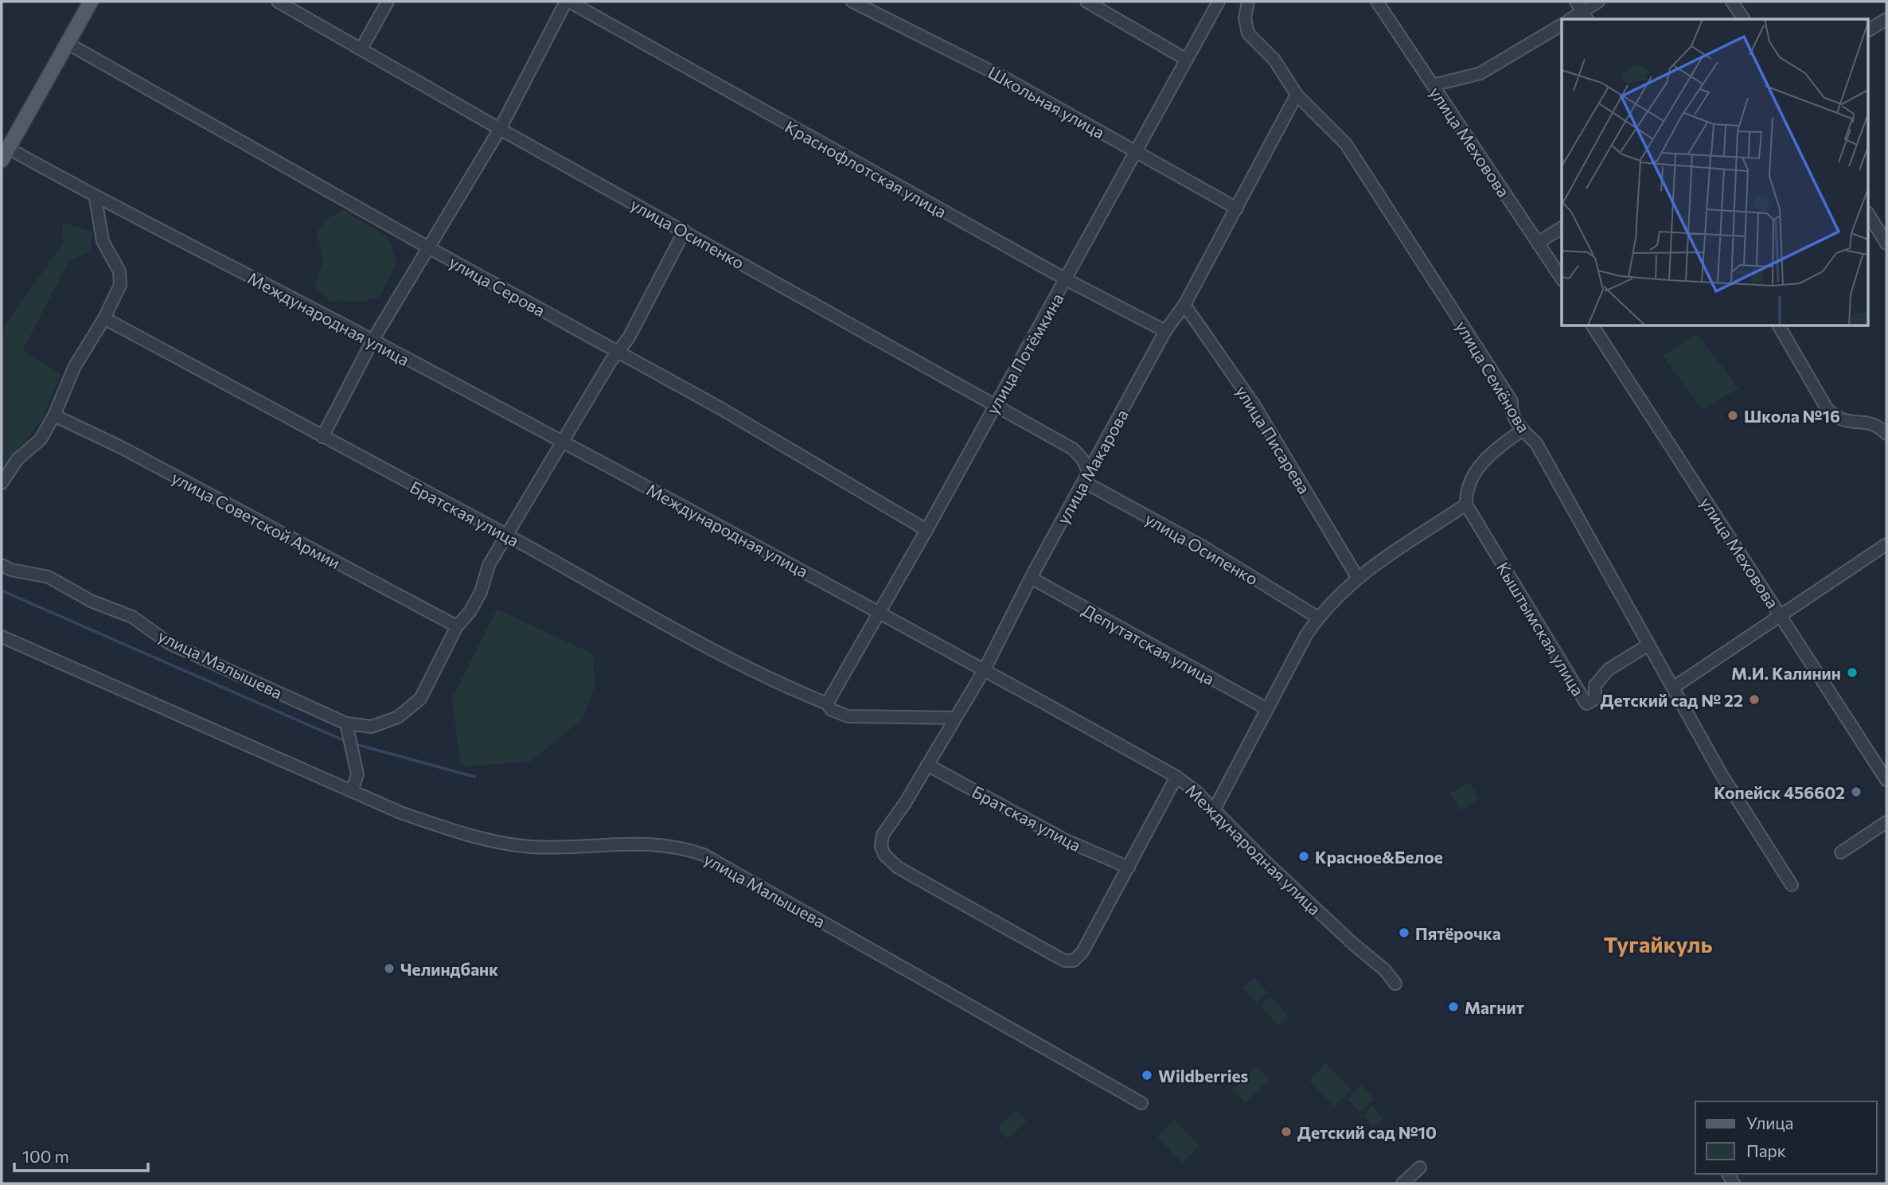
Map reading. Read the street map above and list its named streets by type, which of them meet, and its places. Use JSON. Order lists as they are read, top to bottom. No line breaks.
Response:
{"streets":{"street":["Школьная улица","улица Меховова","Краснофлотская улица","улица Осипенко","улица Серова","Международная улица","улица Потёмкина","улица Семёнова","улица Писарева","улица Макарова","Братская улица","улица Советской Армии","Кыштымская улица","Депутатская улица","улица Малышева"]},"crossings":[["Школьная улица","улица Потёмкина"],["Школьная улица","улица Макарова"],["Краснофлотская улица","улица Потёмкина"],["Краснофлотская улица","улица Макарова"],["улица Осипенко","улица Потёмкина"],["улица Осипенко","улица Макарова"],["улица Осипенко","улица Малышева"],["улица Серова","улица Потёмкина"],["улица Серова","улица Малышева"],["Международная улица","улица Потёмкина"],["Международная улица","улица Макарова"],["Международная улица","улица Малышева"],["улица Потёмкина","Братская улица"],["улица Семёнова","улица Макарова"],["улица Семёнова","Кыштымская улица"],["улица Писарева","улица Макарова"],["улица Макарова","Братская улица"],["улица Макарова","Депутатская улица"],["Братская улица","улица Малышева"],["улица Советской Армии","улица Малышева"]],"districts":["Тугайкуль"],"places":["Школа №16","М.И. Калинин","Детский сад № 22","Копейск 456602","Красное&Белое","Пятёрочка","Челиндбанк","Магнит","Wildberries","Детский сад №10"],"legend":["Улица","Парк"],"scale_bar":"100 m"}
